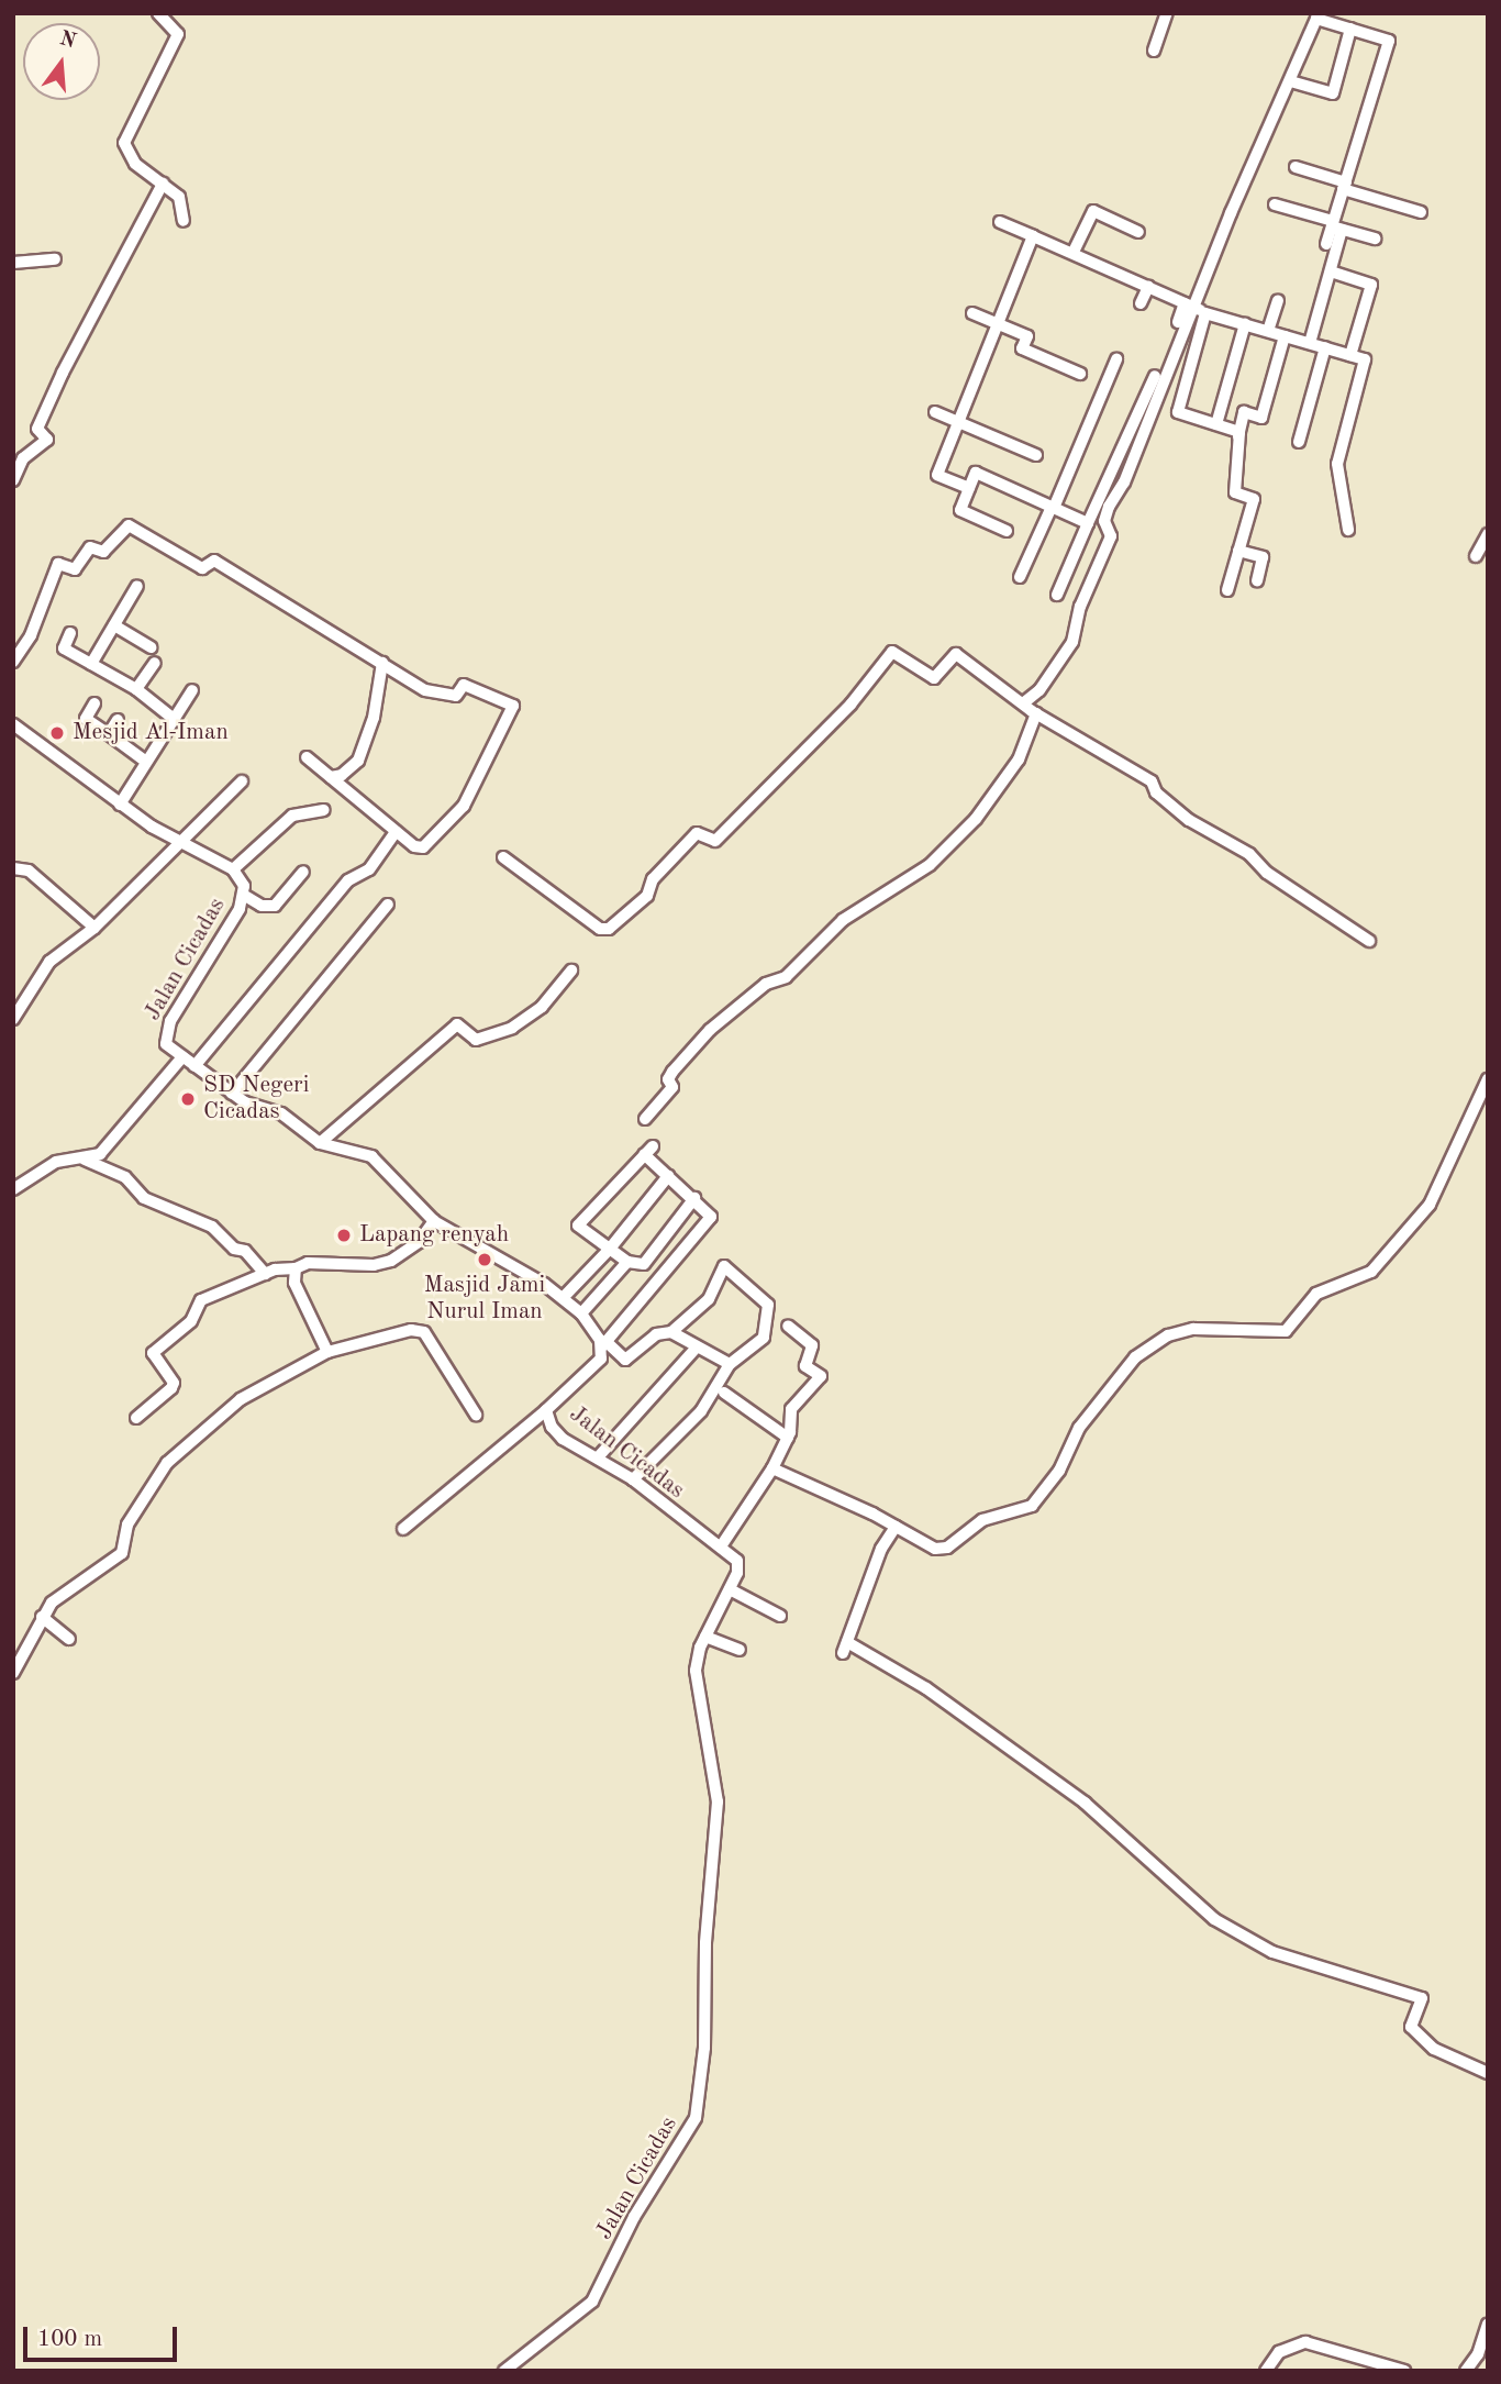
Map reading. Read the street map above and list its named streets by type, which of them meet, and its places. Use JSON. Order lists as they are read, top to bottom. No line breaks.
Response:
{"streets":{"street":["Jalan Cicadas"]},"places":["Mesjid Al-Iman","SD Negeri Cicadas","Lapang renyah","Masjid Jami Nurul Iman"],"scale_bar":"100 m","north":"top"}
